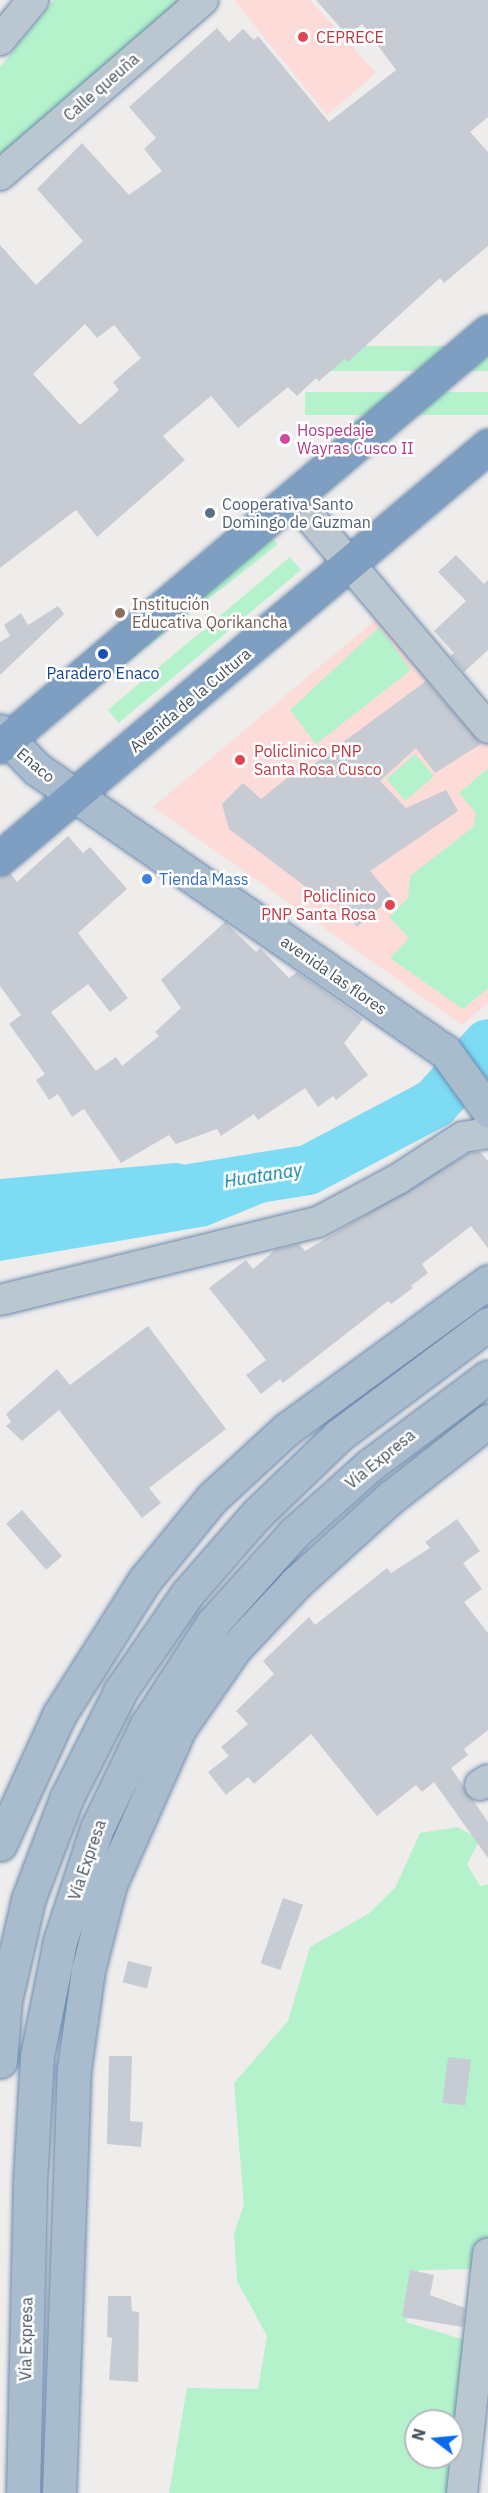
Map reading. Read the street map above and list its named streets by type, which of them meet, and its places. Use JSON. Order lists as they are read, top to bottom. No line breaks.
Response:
{"streets":{"highway":["Avenida de la Cultura"],"main road":["Enaco","avenida las flores","Vía Expresa"],"street":["Calle queuña"]},"crossings":[["Avenida de la Cultura","Enaco"],["Avenida de la Cultura","avenida las flores"],["Enaco","avenida las flores"]],"water":["Huatanay"],"places":["CEPRECE","Hospedaje Wayras Cusco II","Cooperativa Santo Domingo de Guzman","Institución Educativa Qorikancha","Paradero Enaco","Policlinico PNP Santa Rosa Cusco","Tienda Mass","Policlinico PNP Santa Rosa"],"north":"left"}
